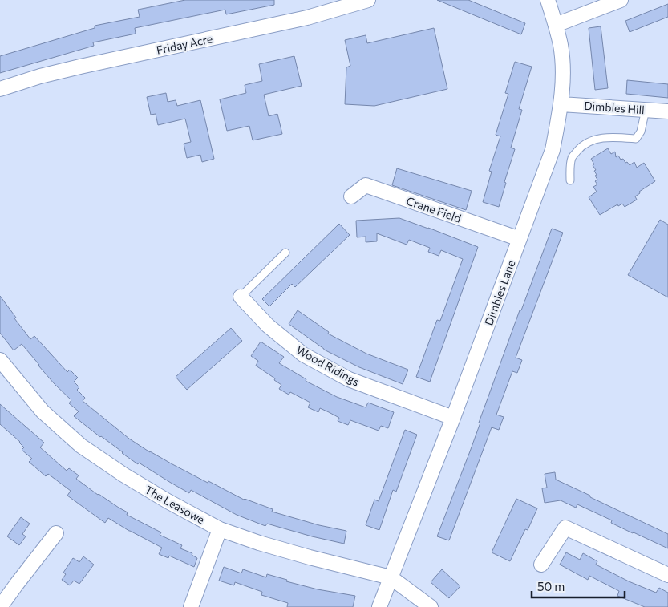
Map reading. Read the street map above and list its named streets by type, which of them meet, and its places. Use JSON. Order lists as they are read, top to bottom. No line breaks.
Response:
{"streets":{"street":["Friday Acre","Dimbles Hill","Crane Field","Dimbles Lane","Wood Ridings","The Leasowe"]},"crossings":[["Dimbles Hill","Dimbles Lane"],["Crane Field","Dimbles Lane"],["Dimbles Lane","Wood Ridings"],["Dimbles Lane","The Leasowe"]],"scale_bar":"50 m"}
